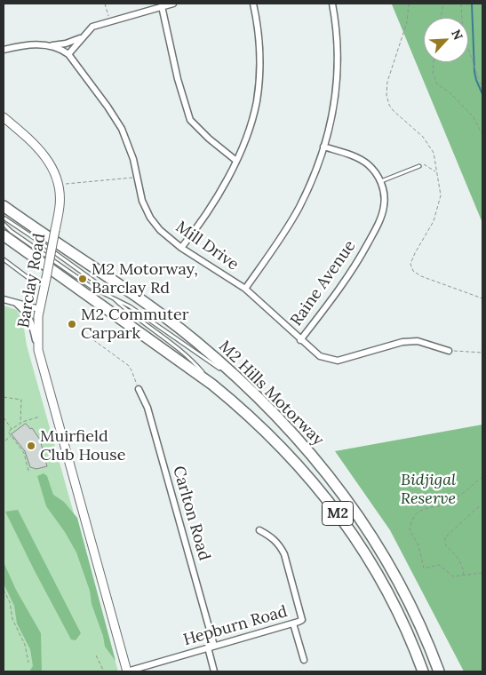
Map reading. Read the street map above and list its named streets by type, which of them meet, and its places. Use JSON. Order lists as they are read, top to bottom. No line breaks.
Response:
{"streets":{"highway":["M2 Hills Motorway","M2"],"main road":["Barclay Road"],"street":["Mill Drive","Raine Avenue","Carlton Road","Hepburn Road"]},"crossings":[["Mill Drive","Raine Avenue"],["Barclay Road","Hepburn Road"],["M2 Hills Motorway","M2"],["Carlton Road","Hepburn Road"]],"parks":["Bidjigal Reserve"],"places":["M2 Motorway, Barclay Rd","M2 Commuter Carpark","Muirfield Club House"],"north":"top right"}
